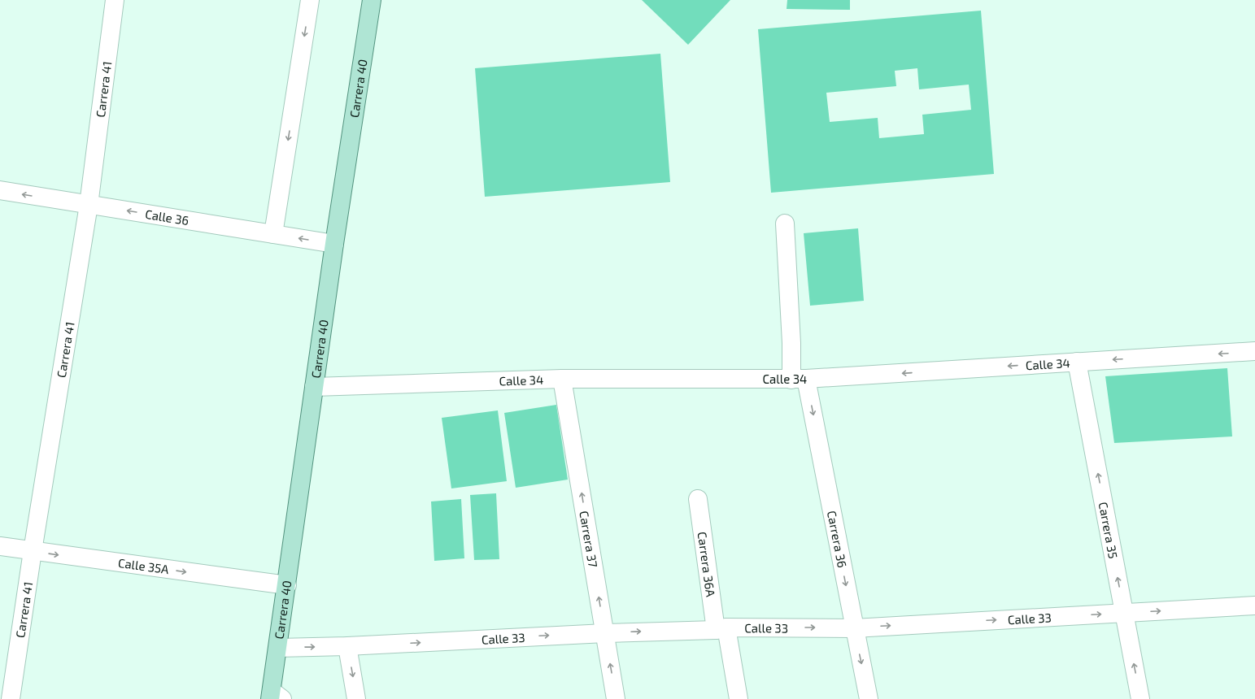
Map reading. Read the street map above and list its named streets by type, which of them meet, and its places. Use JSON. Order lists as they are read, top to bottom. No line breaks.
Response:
{"streets":{"main road":["Carrera 40"],"street":["Carrera 41","Calle 36","Calle 34","Carrera 35","Carrera 37","Carrera 36","Carrera 36A","Calle 35A","Calle 33"]},"crossings":[["Carrera 40","Calle 36"],["Carrera 40","Calle 34"],["Carrera 40","Calle 35A"],["Carrera 40","Calle 33"],["Carrera 41","Calle 36"],["Carrera 41","Calle 35A"],["Calle 34","Carrera 35"],["Calle 34","Carrera 37"],["Calle 34","Carrera 36"],["Carrera 35","Calle 33"],["Carrera 37","Calle 33"],["Carrera 36","Calle 33"],["Carrera 36A","Calle 33"]],"one_way":["Calle 36","Calle 34","Carrera 35","Carrera 37","Carrera 36","Calle 35A","Calle 33"]}
